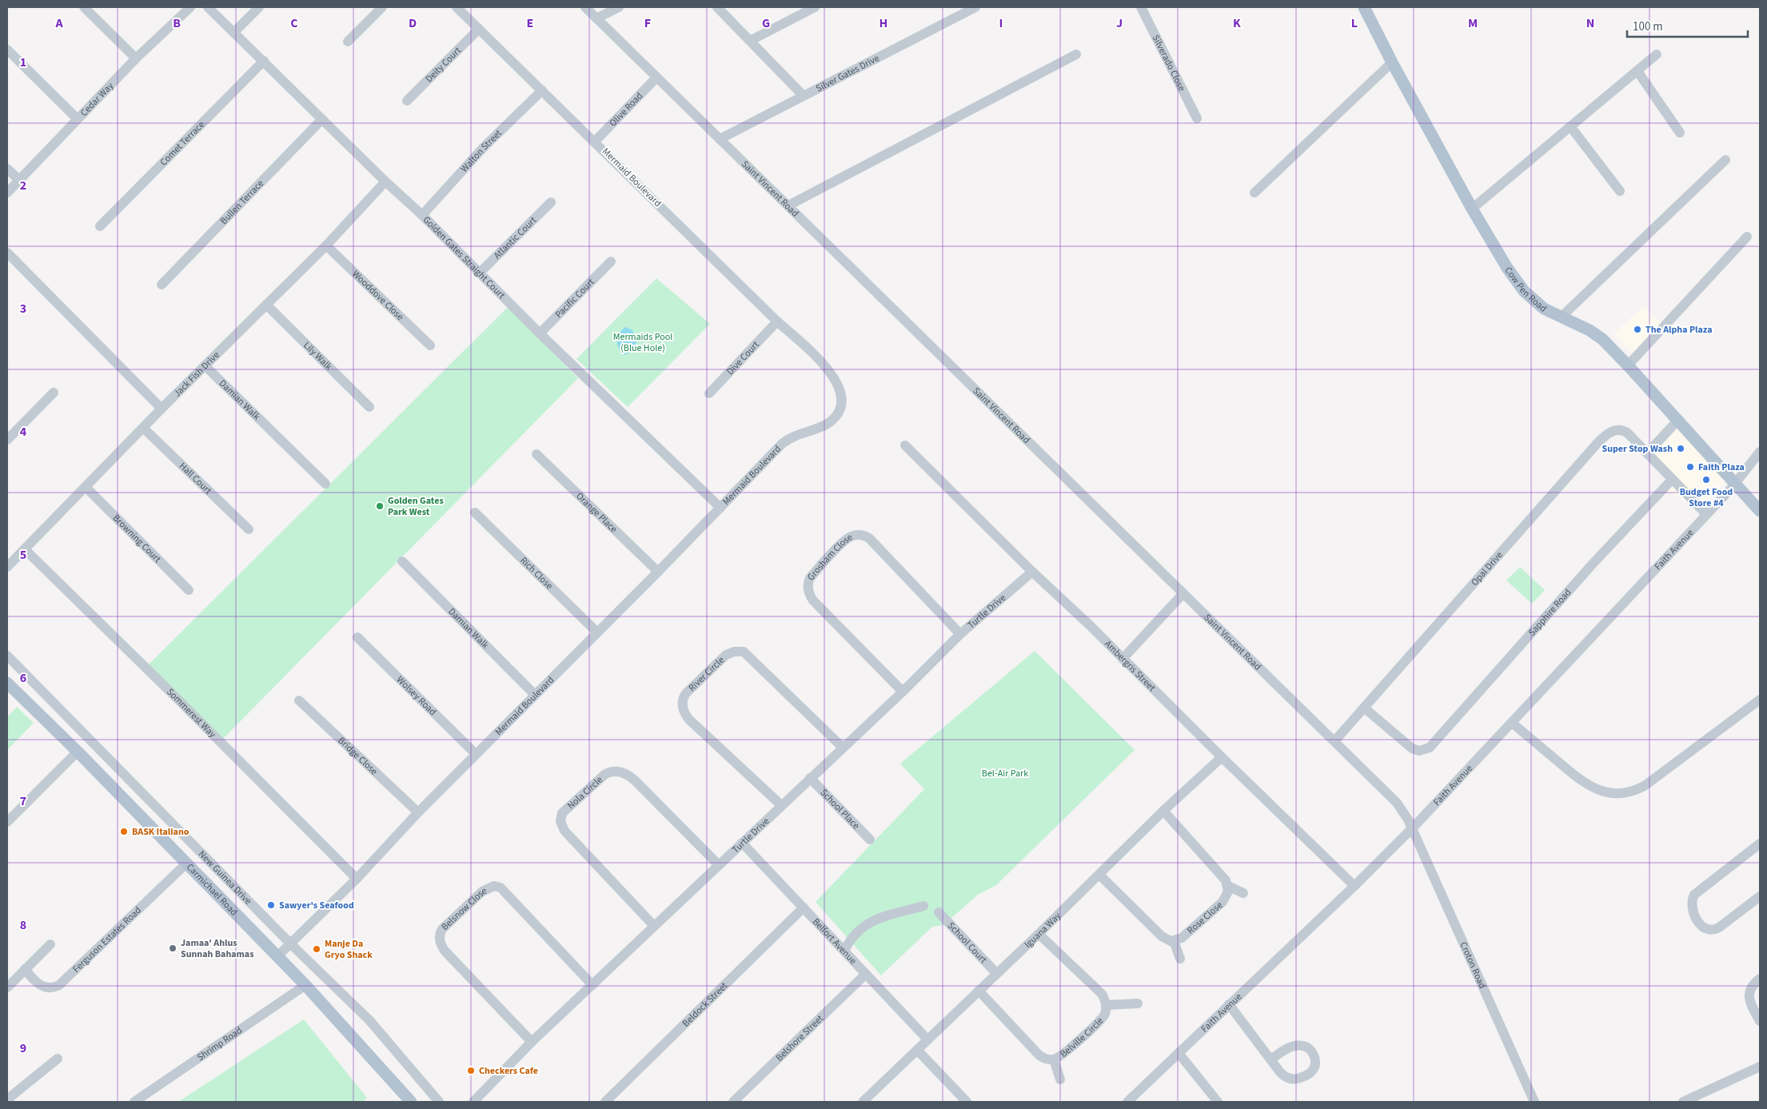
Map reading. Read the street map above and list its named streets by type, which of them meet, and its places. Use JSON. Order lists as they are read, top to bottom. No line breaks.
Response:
{"streets":{"main road":["Cow Pen Road","Carmichael Road"],"street":["Silverado Close","Deity Court","Silver Gates Drive","Cedar Way","Olive Road","Comet Terrace","Walton Street","Mermaid Boulevard","Saint Vincent Road","Bullen Terrace","Atlantic Court","Golden Gates Straight Court","Wooddove Close","Pacific Court","Lily Walk","Dive Court","Jack Fish Drive","Damian Walk","Hall Court","Orange Place","Browning Court","Faith Avenue","Grosham Close","Opal Drive","Rich Close","Turtle Drive","Sapphire Road","Ambergris Street","River Circle","Wolsey Road","Sommerest Way","Bridge Close","Nola Circle","School Place","New Guinea Drive","Belsnow Close","Rose Close","Iguana Way","Ferguson Estates Road","Belfort Avenue","School Court","Croton Road","Beldock Street","Belville Circle","Belshore Street","Shrimp Road"]},"crossings":[["Deity Court","Mermaid Boulevard"],["Silver Gates Drive","Saint Vincent Road"],["Olive Road","Mermaid Boulevard"],["Olive Road","Saint Vincent Road"],["Comet Terrace","Golden Gates Straight Court"],["Walton Street","Mermaid Boulevard"],["Walton Street","Golden Gates Straight Court"],["Mermaid Boulevard","Golden Gates Straight Court"],["Mermaid Boulevard","Dive Court"],["Mermaid Boulevard","Damian Walk"],["Mermaid Boulevard","Orange Place"],["Mermaid Boulevard","Rich Close"],["Mermaid Boulevard","Wolsey Road"],["Mermaid Boulevard","Sommerest Way"],["Mermaid Boulevard","Bridge Close"],["Mermaid Boulevard","New Guinea Drive"],["Mermaid Boulevard","Carmichael Road"],["Saint Vincent Road","Faith Avenue"],["Saint Vincent Road","Opal Drive"],["Saint Vincent Road","Croton Road"],["Bullen Terrace","Golden Gates Straight Court"],["Atlantic Court","Golden Gates Straight Court"],["Golden Gates Straight Court","Pacific Court"],["Golden Gates Straight Court","Jack Fish Drive"],["Cow Pen Road","Faith Avenue"],["Wooddove Close","Jack Fish Drive"],["Lily Walk","Jack Fish Drive"],["Jack Fish Drive","Damian Walk"],["Jack Fish Drive","Hall Court"],["Jack Fish Drive","Browning Court"],["Jack Fish Drive","Sommerest Way"],["Faith Avenue","Ambergris Street"],["Faith Avenue","Croton Road"],["Grosham Close","Turtle Drive"],["Opal Drive","Sapphire Road"],["Turtle Drive","Ambergris Street"],["Turtle Drive","River Circle"],["Turtle Drive","Nola Circle"],["Turtle Drive","School Place"],["Turtle Drive","Belsnow Close"],["Turtle Drive","Belfort Avenue"],["Ambergris Street","Iguana Way"],["Carmichael Road","Ferguson Estates Road"],["Carmichael Road","Shrimp Road"],["Iguana Way","Belfort Avenue"],["Iguana Way","School Court"],["Iguana Way","Belville Circle"],["Belfort Avenue","Beldock Street"],["Belfort Avenue","Belshore Street"]],"parks":["Mermaids Pool (Blue Hole)","Bel-Air Park"],"places":["The Alpha Plaza","Super Stop Wash","Faith Plaza","Budget Food Store #4","Golden Gates Park West","BASK Italiano","Sawyer's Seafood","Jamaa' Ahlus Sunnah Bahamas","Manje Da Gryo Shack","Checkers Cafe"],"scale_bar":"100 m","grid":{"columns":["A","B","C","D","E","F","G","H","I","J","K","L","M","N"],"rows":["1","2","3","4","5","6","7","8","9"]}}
